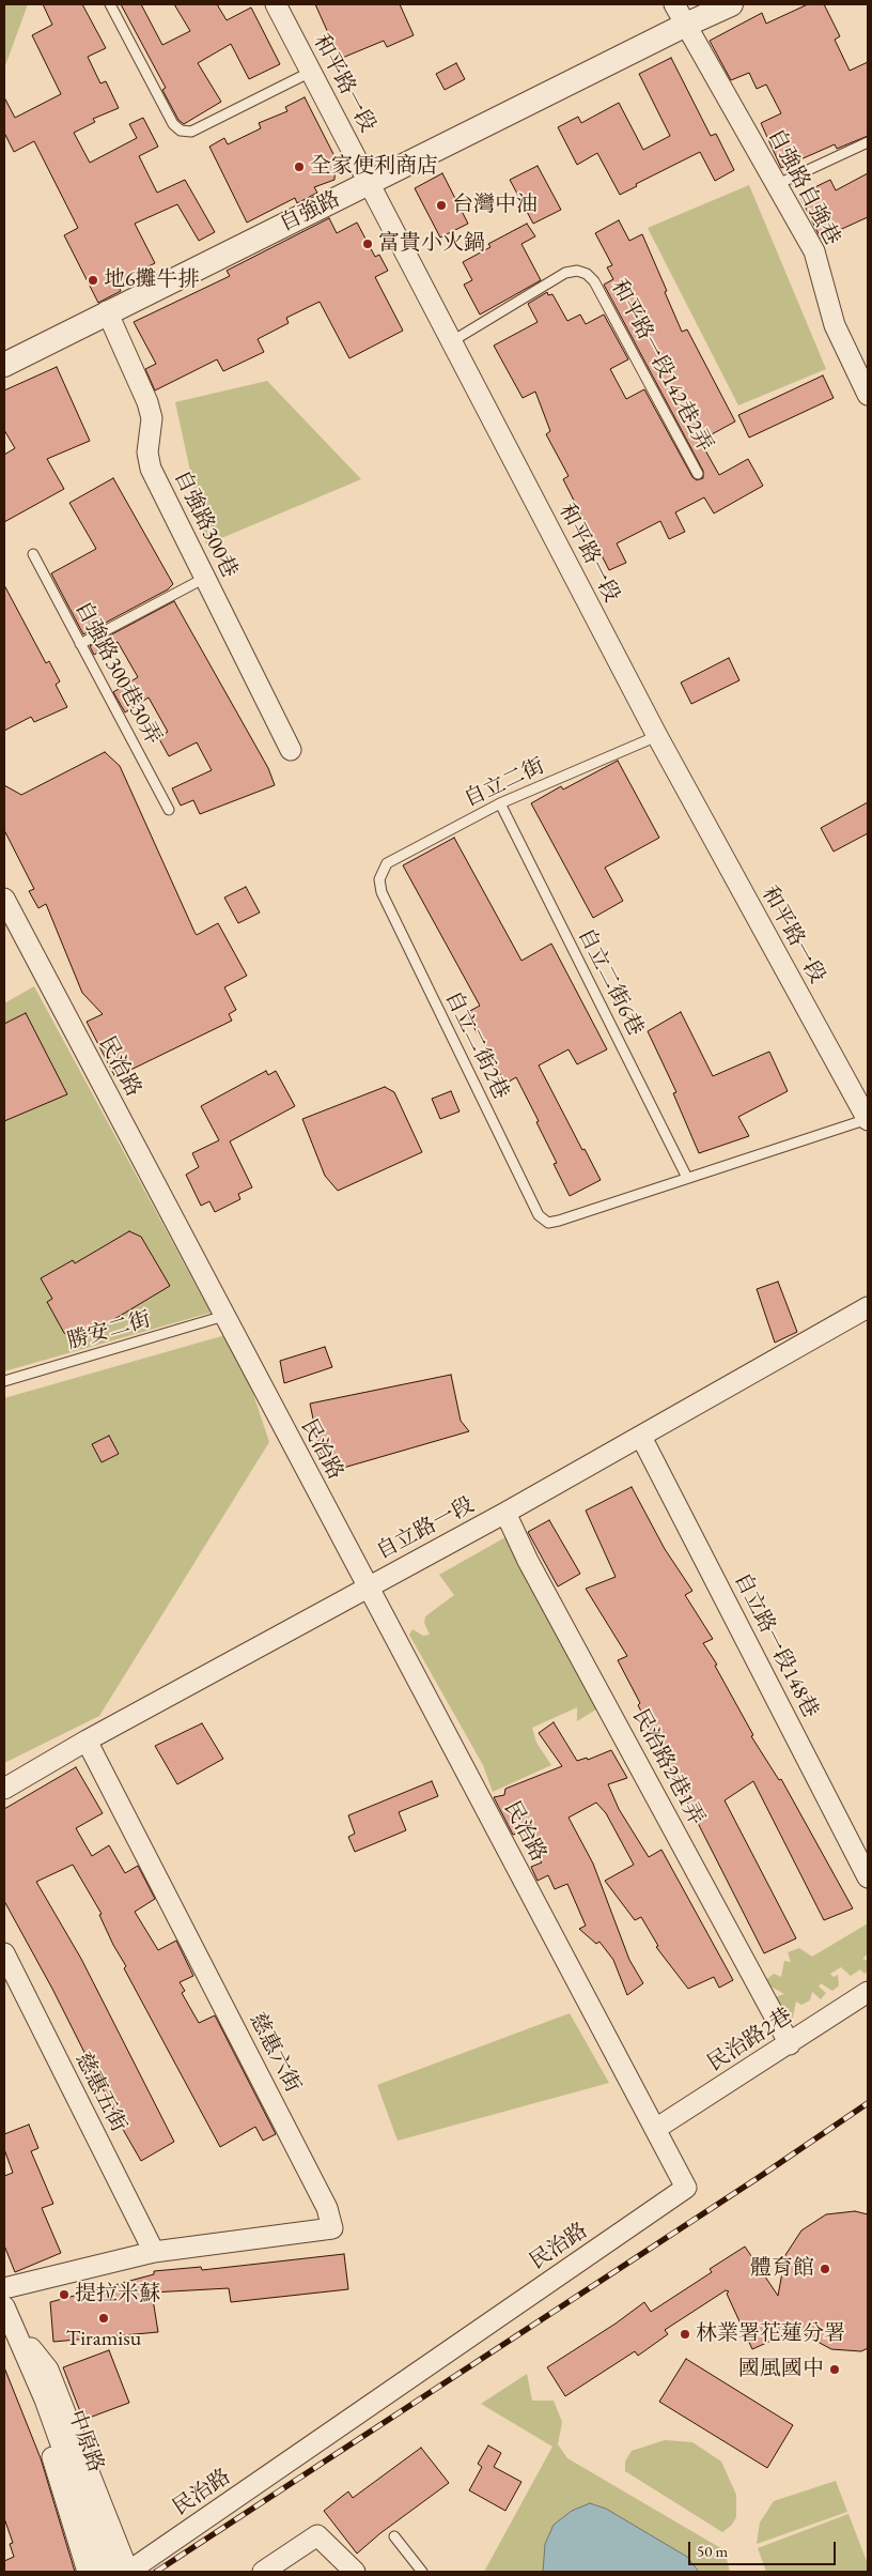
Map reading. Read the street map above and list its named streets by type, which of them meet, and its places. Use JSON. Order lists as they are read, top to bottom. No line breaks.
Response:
{"streets":{"street":["和平路一段","自強路自強巷","自強路","自強路300巷","民治路","自立路一段","自立路一段148巷","民治路2巷1弄","民治路2巷","慈惠六街","慈惠五街","中原路"],"lane":["和平路一段142巷2弄","自強路300巷30弄","自立二街","自立二街6巷","自立二街2巷","勝安二街"]},"crossings":[["和平路一段","自強路"],["和平路一段","和平路一段142巷2弄"],["和平路一段","自立二街"],["自強路自強巷","自強路"],["自強路","自強路300巷"],["自立二街","自立二街6巷"],["自立二街","自立二街2巷"],["自立二街6巷","自立二街2巷"],["民治路","勝安二街"],["民治路","自立路一段"],["民治路","民治路2巷"],["自立路一段","自立路一段148巷"],["自立路一段","民治路2巷1弄"],["自立路一段","慈惠六街"],["民治路2巷1弄","民治路2巷"],["慈惠六街","慈惠五街"]],"places":["全家便利商店","台灣中油","富貴小火鍋","地6攤牛排","體育館","提拉米蘇","Tiramisu","林業署花蓮分署","國風國中"],"scale_bar":"50 m"}
